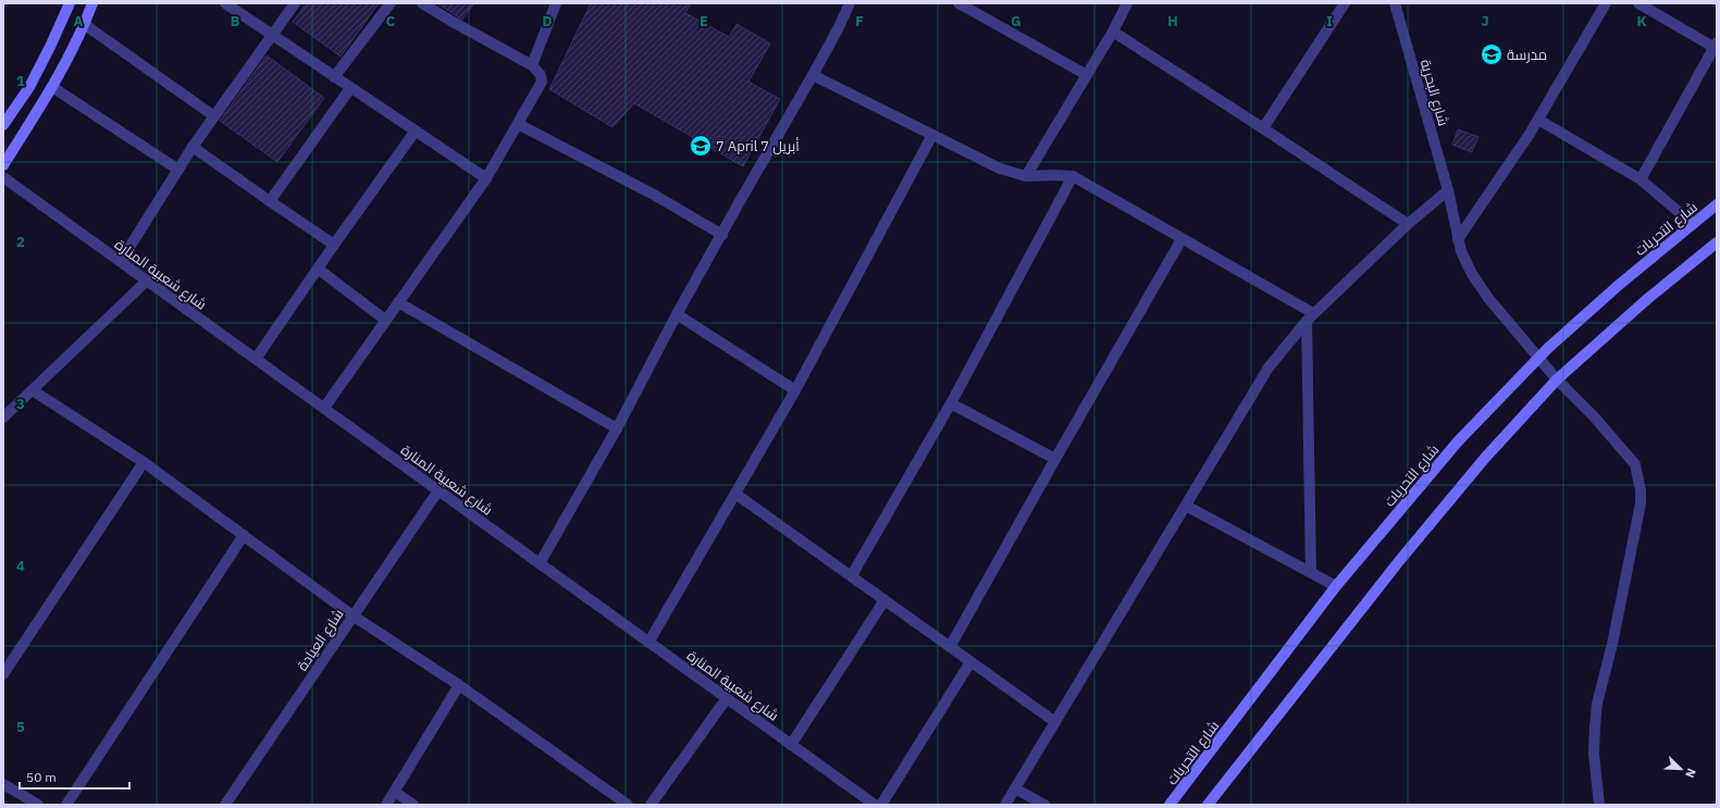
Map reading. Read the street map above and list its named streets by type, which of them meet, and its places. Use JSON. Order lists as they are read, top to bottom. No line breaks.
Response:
{"streets":{"main road":["شارع التحريات"],"street":["شارع البحرية","شارع شعبية المنارة","شارع العيادة"]},"crossings":[["شارع البحرية","شارع التحريات"],["شارع شعبية المنارة","شارع العيادة"]],"places":{"school or university":["مدرسة","7 April 7 أبريل"]},"scale_bar":"50 m","north":"bottom right","grid":{"columns":["A","B","C","D","E","F","G","H","I","J","K"],"rows":["1","2","3","4","5"]}}
